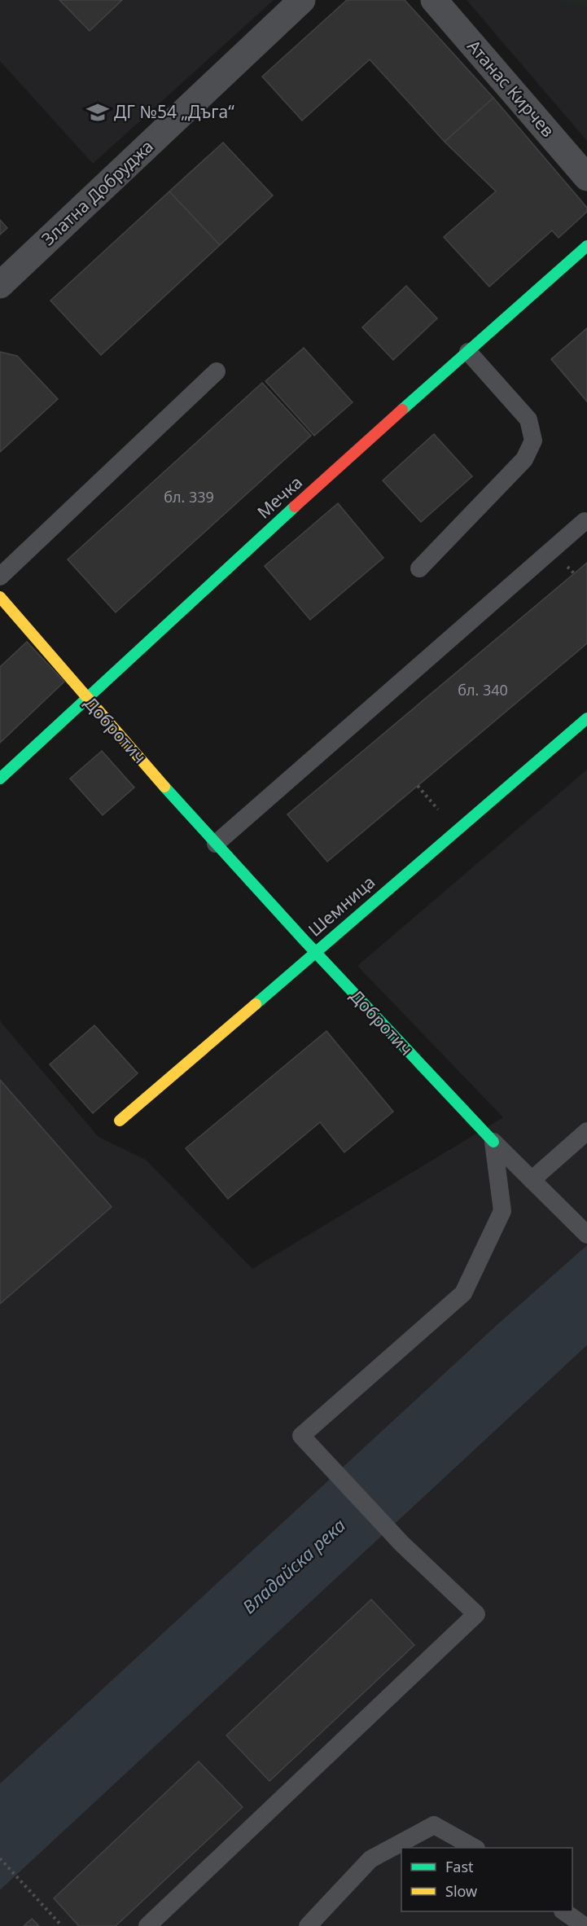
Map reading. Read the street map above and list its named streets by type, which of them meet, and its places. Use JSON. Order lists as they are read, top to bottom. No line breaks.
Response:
{"streets":{"street":["Атанас Кирчев","Златна Добруджа","Мечка","Добротич","Шемница"]},"crossings":[["Мечка","Добротич"],["Добротич","Шемница"]],"water":["Владайска река"],"places":{"school or university":["ДГ №54 „Дъга“"]},"house_numbers":["бл. 339","бл. 340"],"legend":["Fast","Slow"]}
